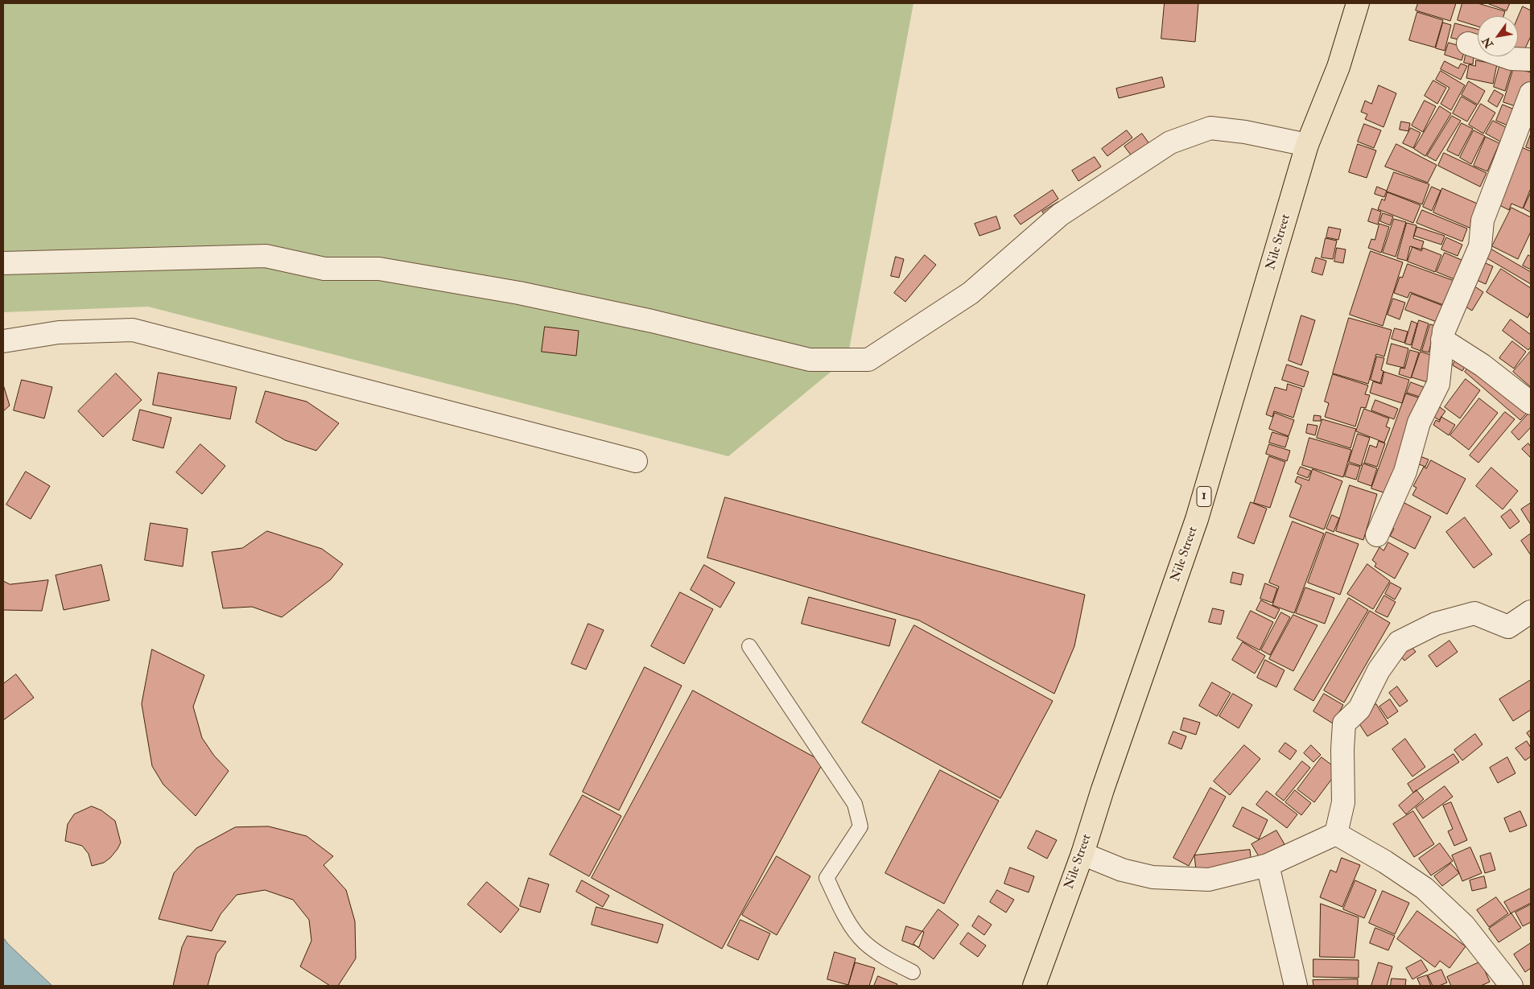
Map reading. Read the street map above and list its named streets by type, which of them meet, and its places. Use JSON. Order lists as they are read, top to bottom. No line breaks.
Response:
{"streets":{"main road":["Nile Street","1"]},"north":"bottom left"}
